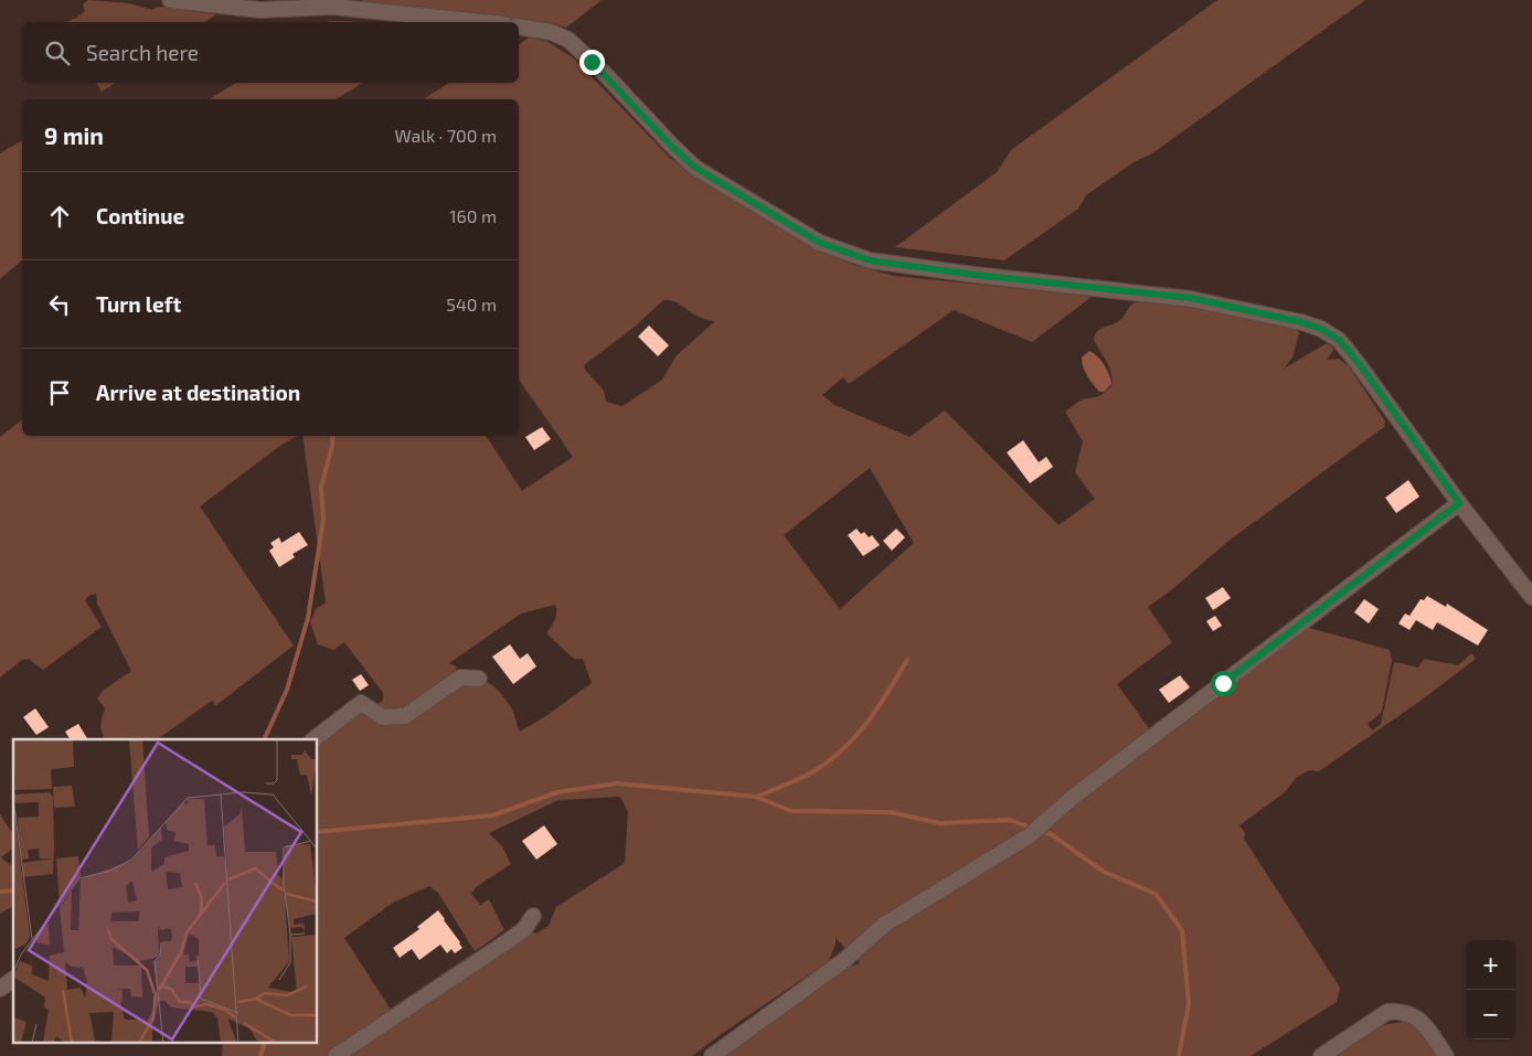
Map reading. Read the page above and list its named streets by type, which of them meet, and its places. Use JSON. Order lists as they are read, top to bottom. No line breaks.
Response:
{"page":{"search":"Search here","heading":["9 min","Walk · 700 m"],"list":[["Continue","160 m"],["Turn left","540 m"],"Arrive at destination"],"map_buttons":["+","−"]}}
